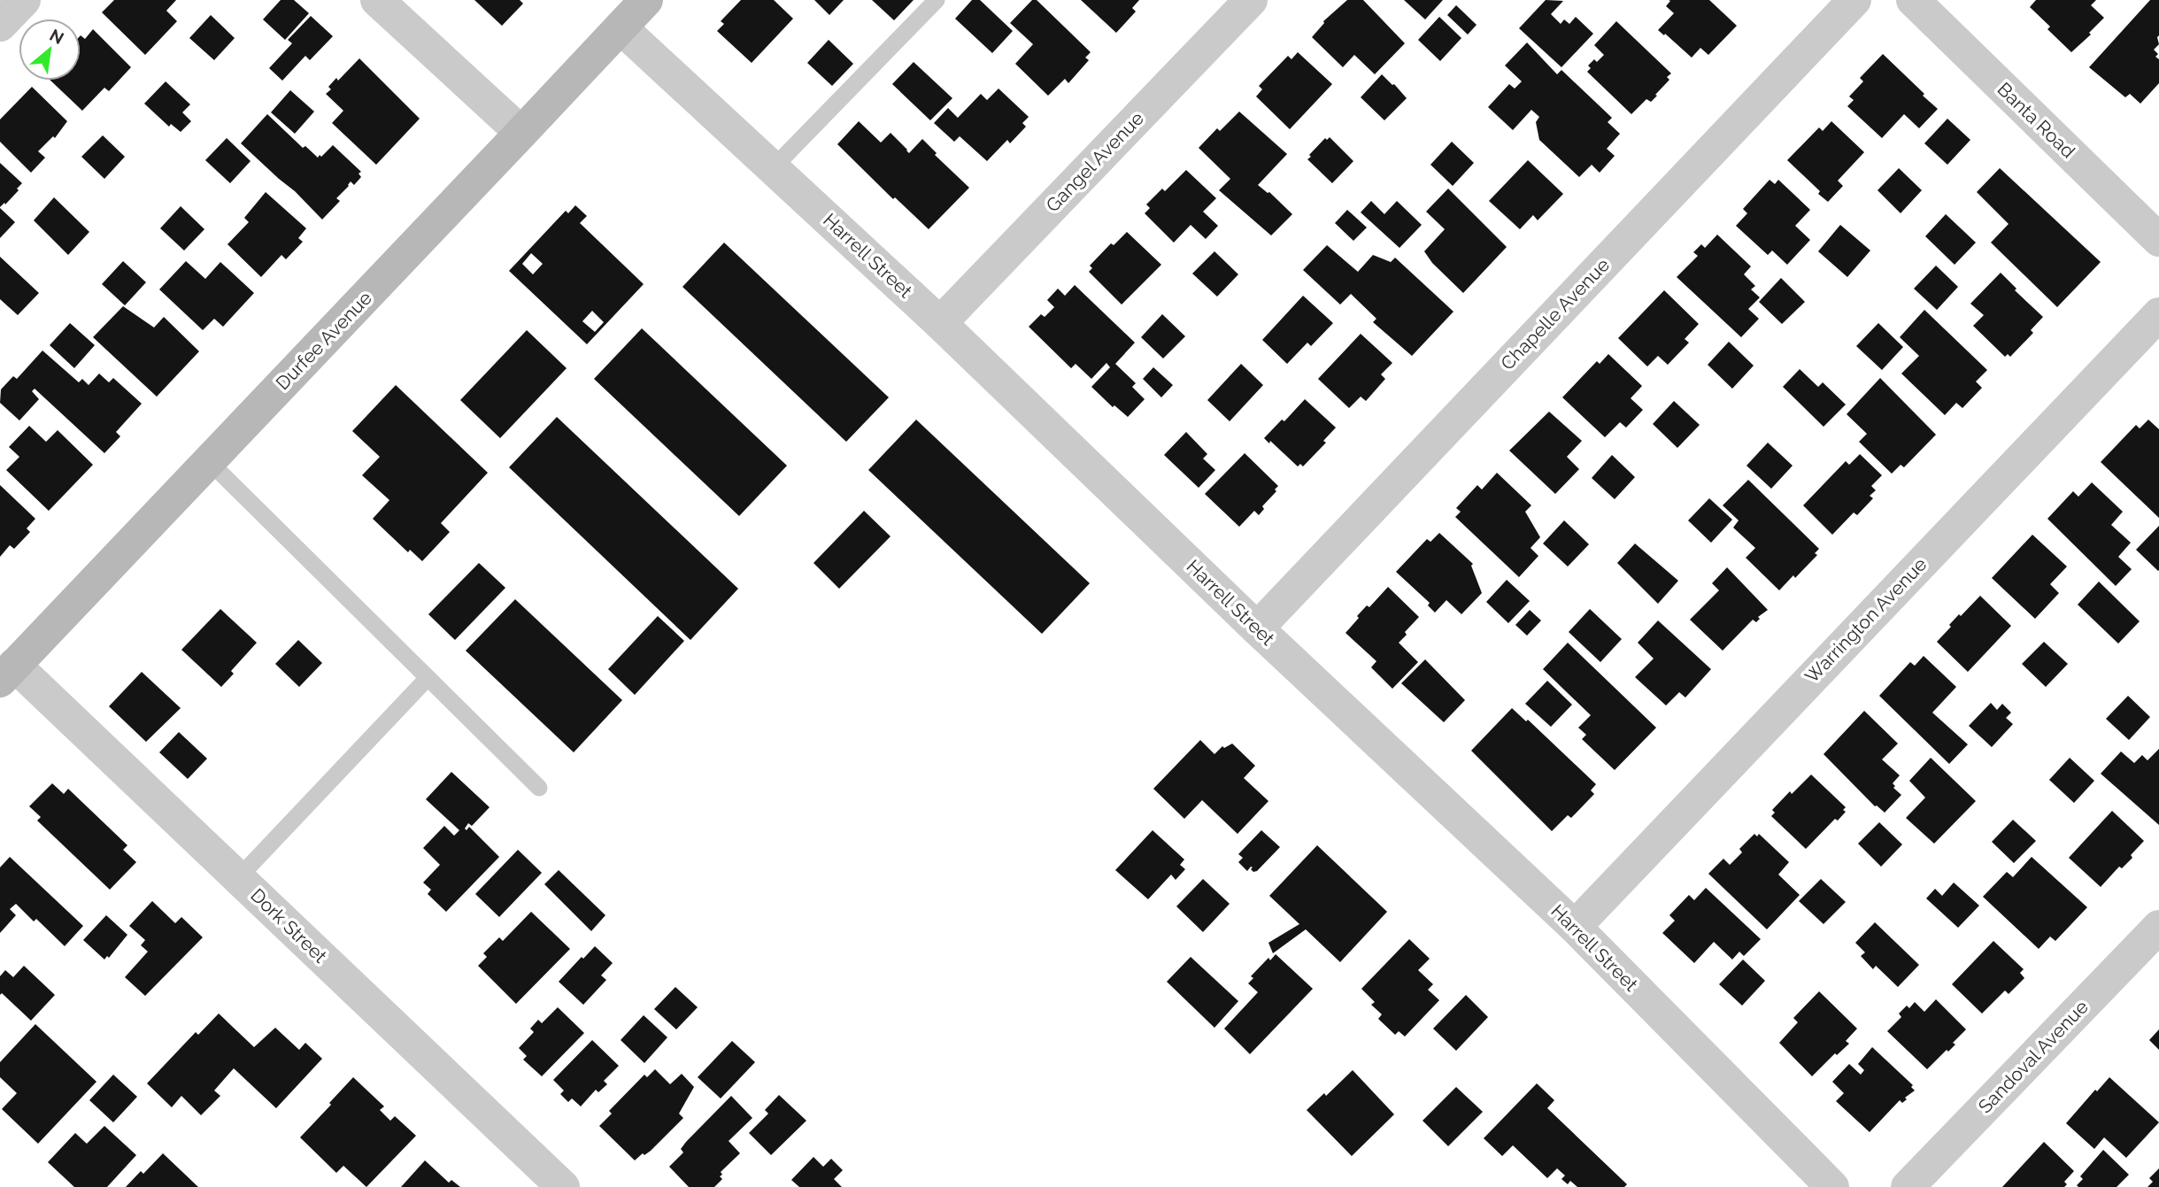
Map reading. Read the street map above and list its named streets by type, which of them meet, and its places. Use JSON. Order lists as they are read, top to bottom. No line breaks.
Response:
{"streets":{"street":["Banta Road","Gangel Avenue","Harrell Street","Chapelle Avenue","Durfee Avenue","Warrington Avenue","Dork Street","Sandoval Avenue"]},"crossings":[["Gangel Avenue","Harrell Street"],["Harrell Street","Chapelle Avenue"],["Harrell Street","Durfee Avenue"],["Harrell Street","Warrington Avenue"],["Durfee Avenue","Dork Street"]],"north":"top right"}
